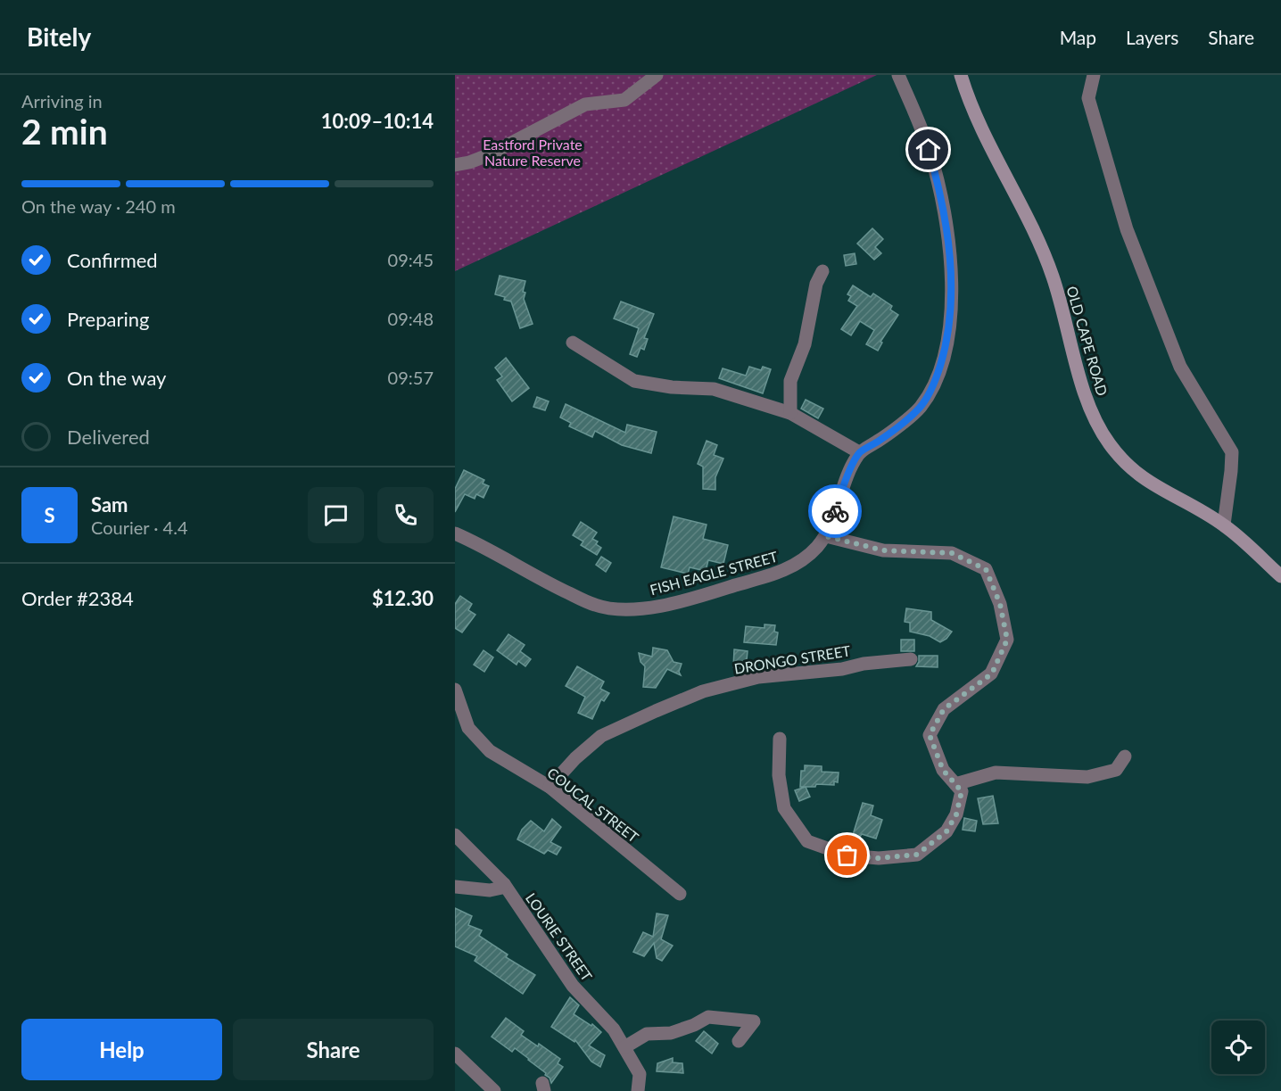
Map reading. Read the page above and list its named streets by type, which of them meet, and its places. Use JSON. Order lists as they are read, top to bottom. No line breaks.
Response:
{"streets":{"street":["OLD CAPE ROAD","FISH EAGLE STREET","DRONGO STREET","COUCAL STREET","LOURIE STREET"]},"crossings":[["DRONGO STREET","COUCAL STREET"]],"parks":["Eastford Private Nature Reserve"],"page":{"header":"Bitely","nav":["Map","Layers","Share"],"heading":["2 min","Arriving in","10:09–10:14"],"panel":["Sam","Courier · 4.4","Order #2384","$12.30"],"bar":"On the way · 240 m","list":[["Confirmed","09:45"],["Preparing","09:48"],["On the way","09:57"],"Delivered"],"round":"S","buttons":["Help","Share"]}}
